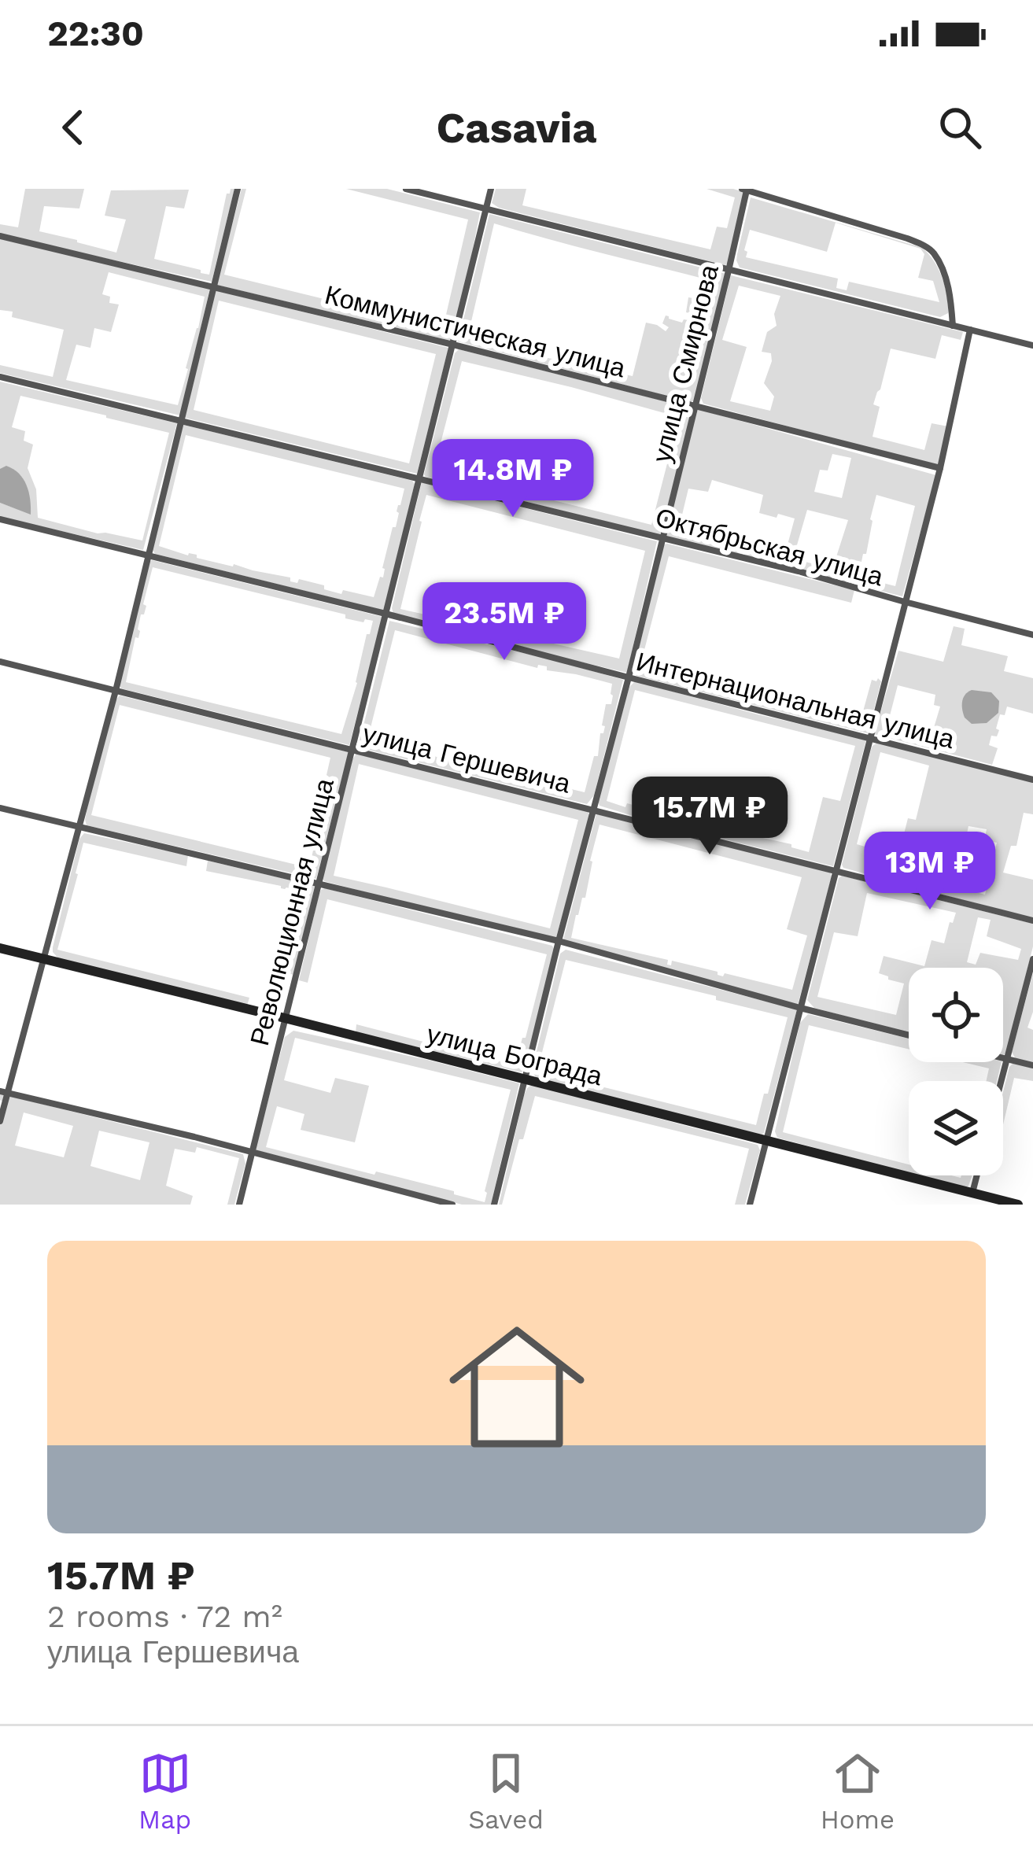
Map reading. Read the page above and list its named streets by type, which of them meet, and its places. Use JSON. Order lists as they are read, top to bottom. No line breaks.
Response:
{"streets":{"street":["Коммунистическая улица","улица Смирнова","Октябрьская улица","Интернациональная улица","улица Гершевича","Революционная улица","улица Бограда"]},"crossings":[["Коммунистическая улица","улица Смирнова"],["Коммунистическая улица","Революционная улица"],["улица Смирнова","Октябрьская улица"],["улица Смирнова","Интернациональная улица"],["улица Смирнова","улица Гершевича"],["улица Смирнова","улица Бограда"],["Октябрьская улица","Революционная улица"],["Интернациональная улица","Революционная улица"],["улица Гершевича","Революционная улица"],["Революционная улица","улица Бограда"]],"page":{"status":"22:30","header":"Casavia","price":["14.8M ₽","23.5M ₽","15.7M ₽","13M ₽"],"list":[{"name":"15.7M ₽","note":"2 rooms · 72 m² · улица Гершевича"}],"tabs":["Map","Saved","Home"]}}
